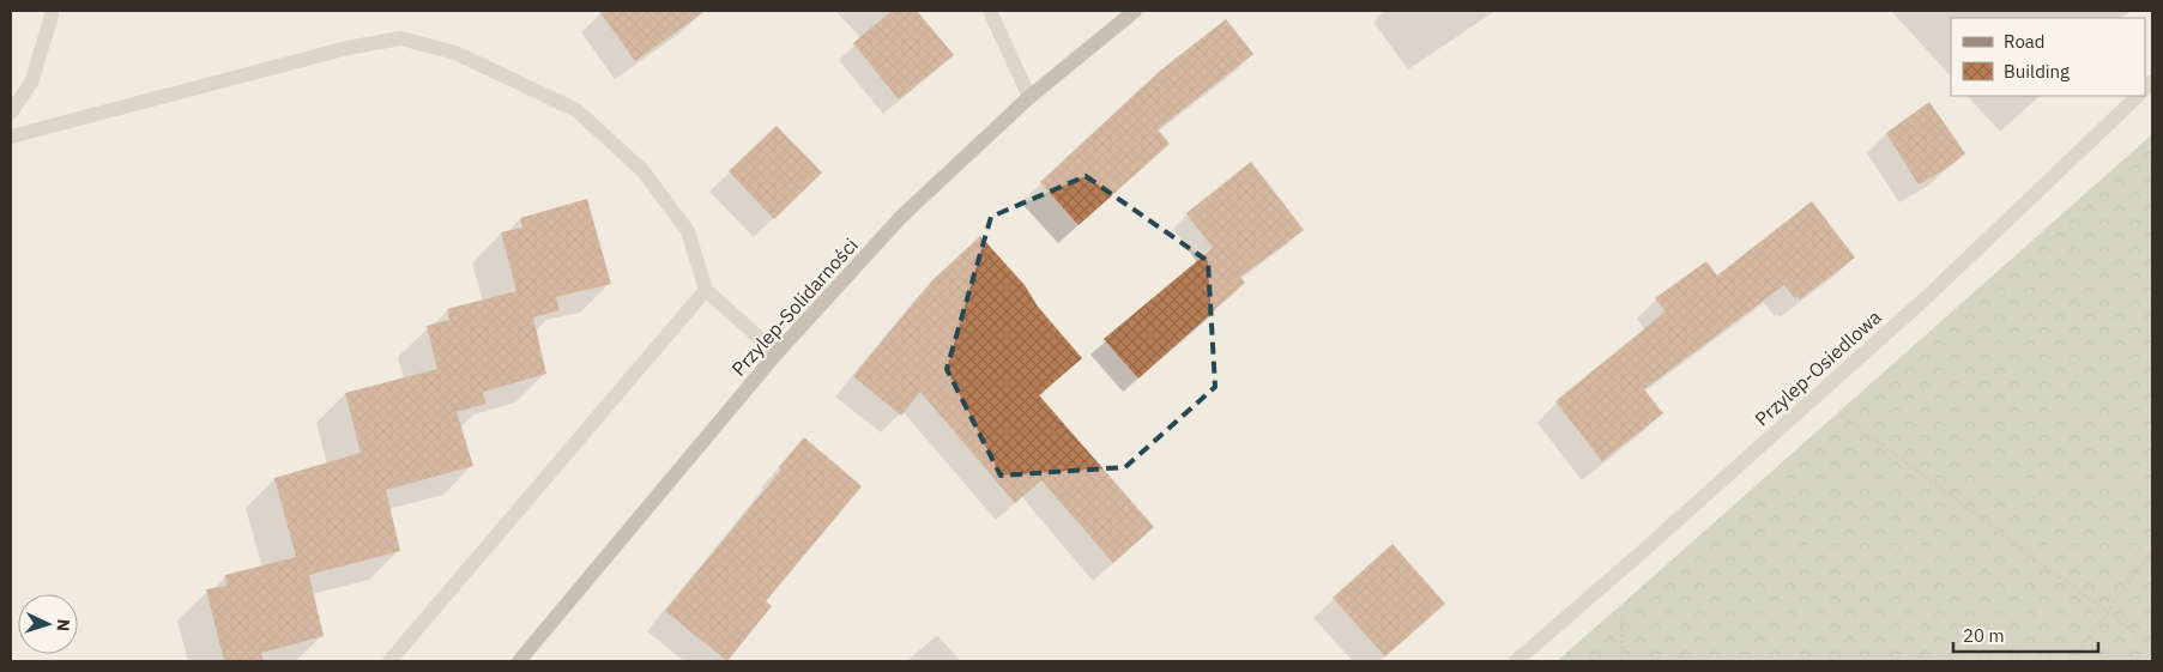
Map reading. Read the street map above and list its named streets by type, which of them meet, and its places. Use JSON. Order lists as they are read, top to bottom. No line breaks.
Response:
{"streets":{"main road":["Przylep-Solidarności"],"street":["Przylep-Osiedlowa"]},"legend":["Road","Building"],"scale_bar":"20 m","north":"right"}
